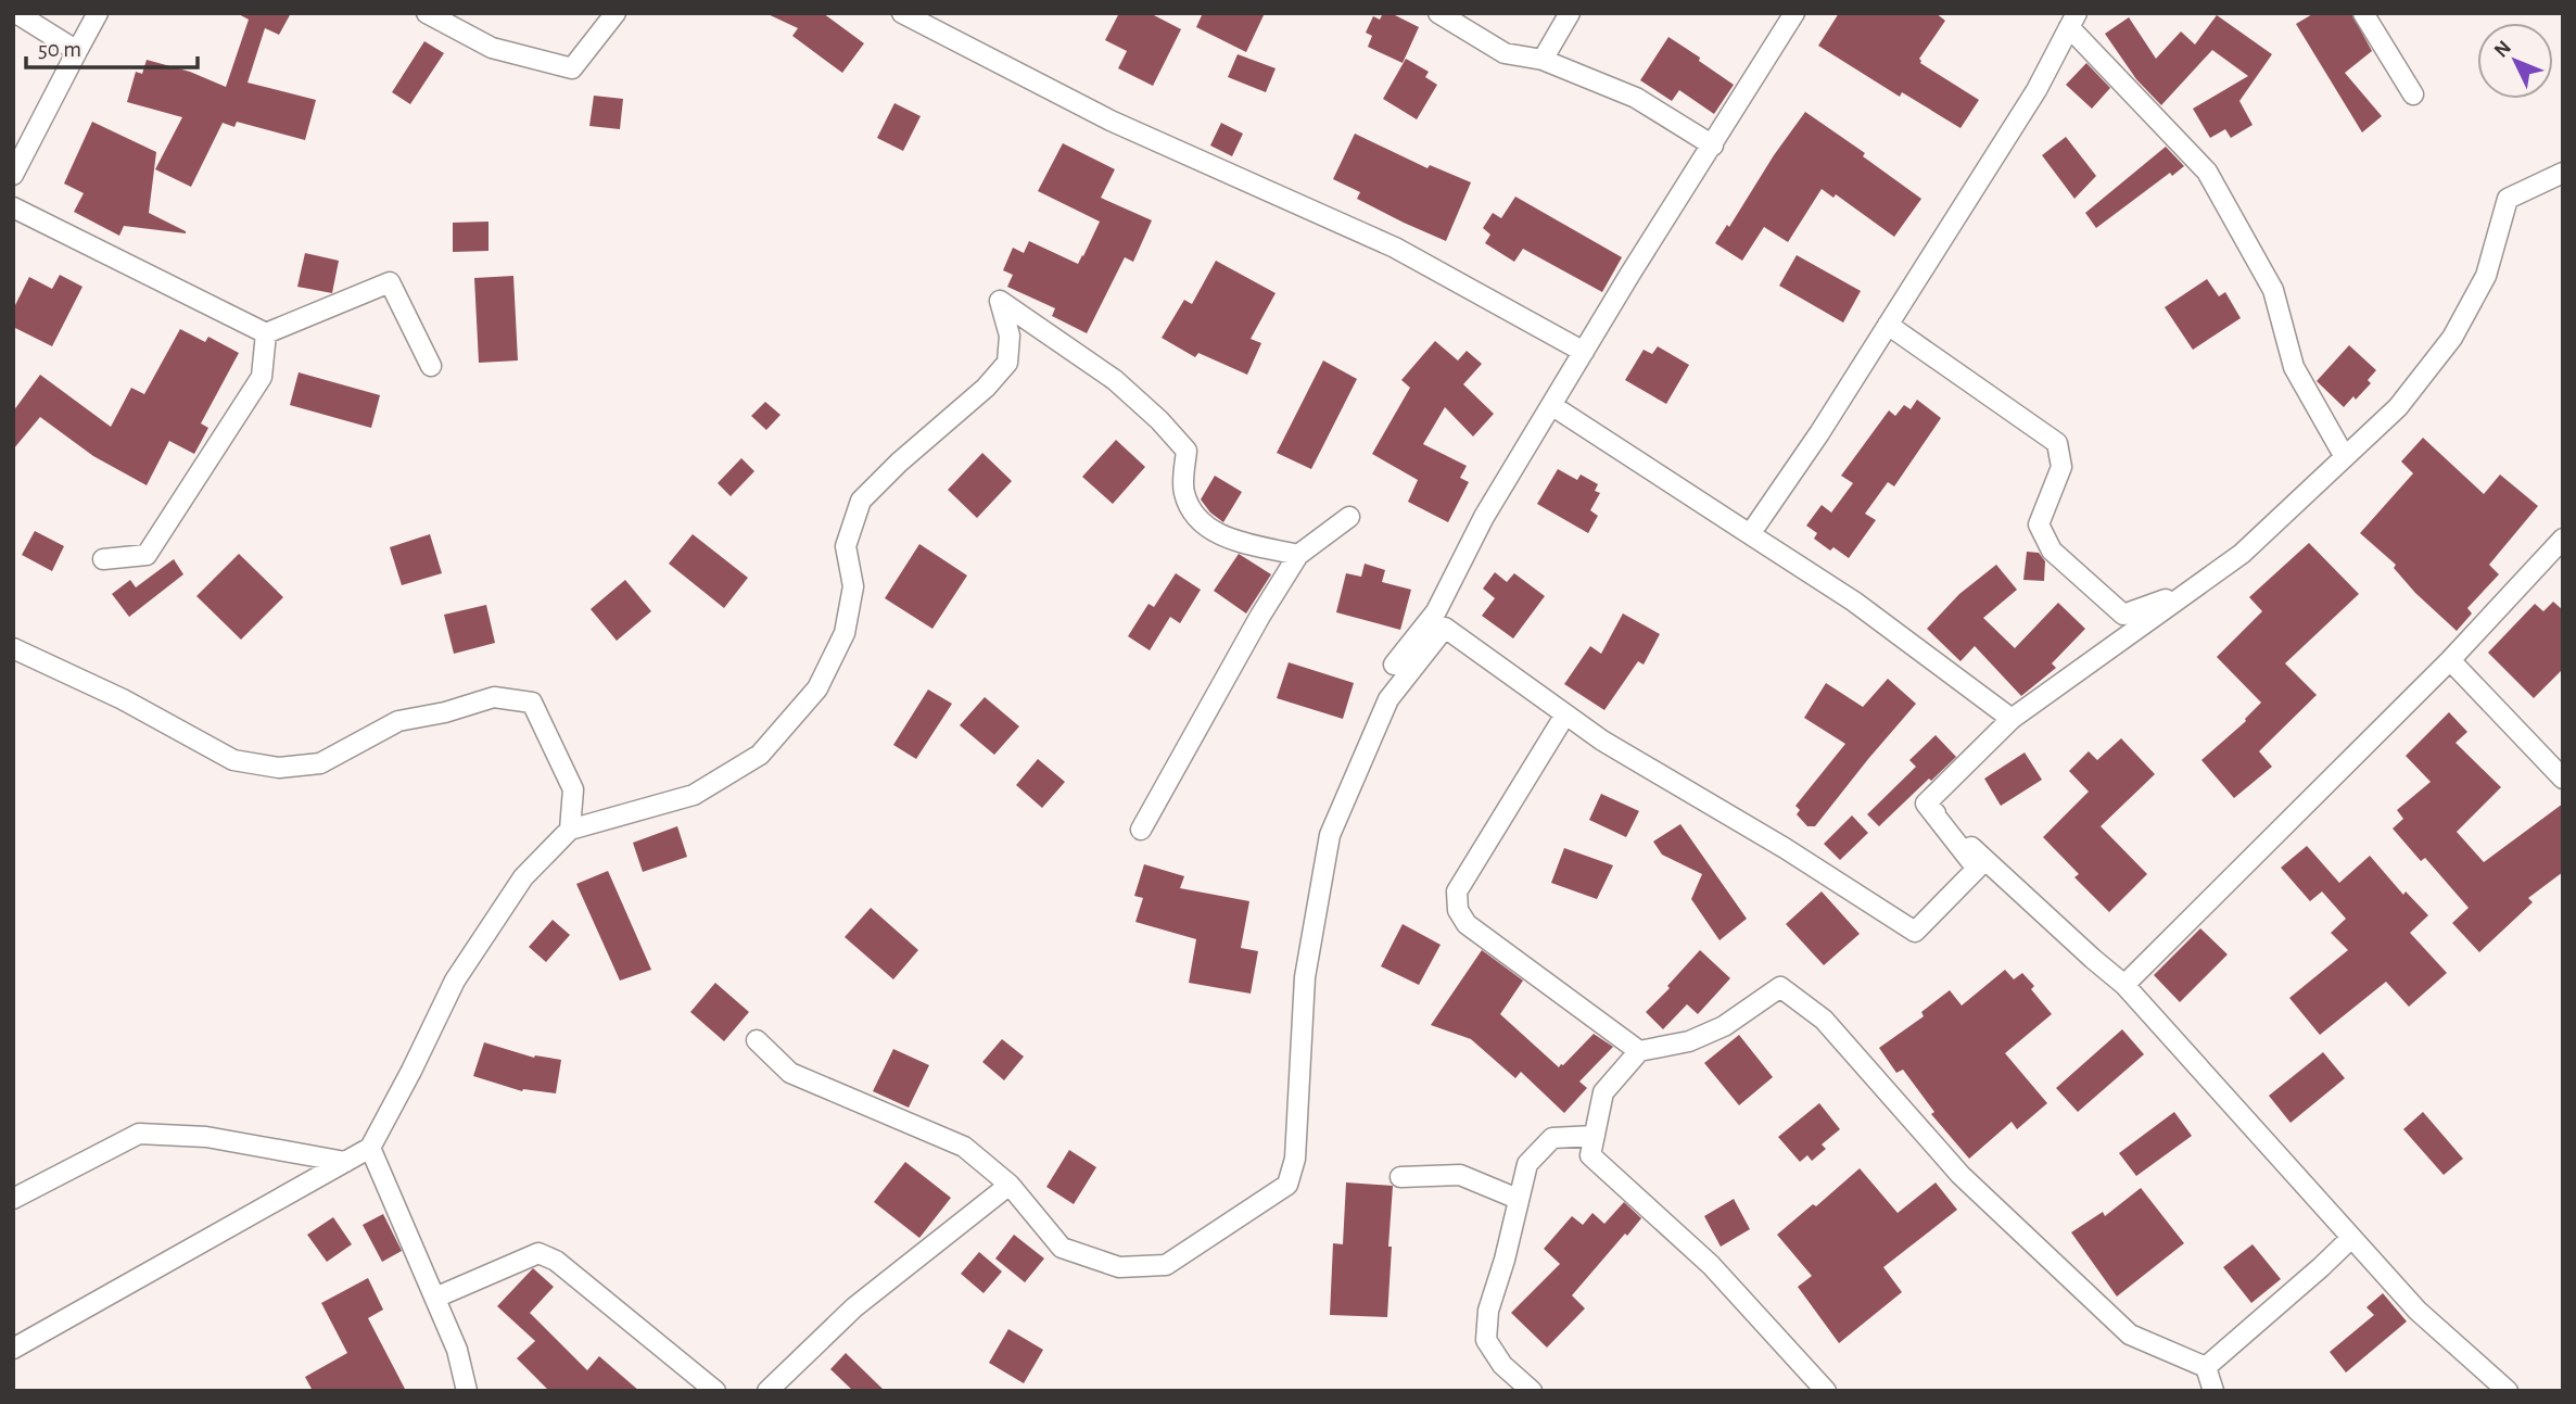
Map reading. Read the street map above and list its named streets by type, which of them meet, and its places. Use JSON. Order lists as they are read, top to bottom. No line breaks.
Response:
{"scale_bar":"50 m","north":"top left"}
